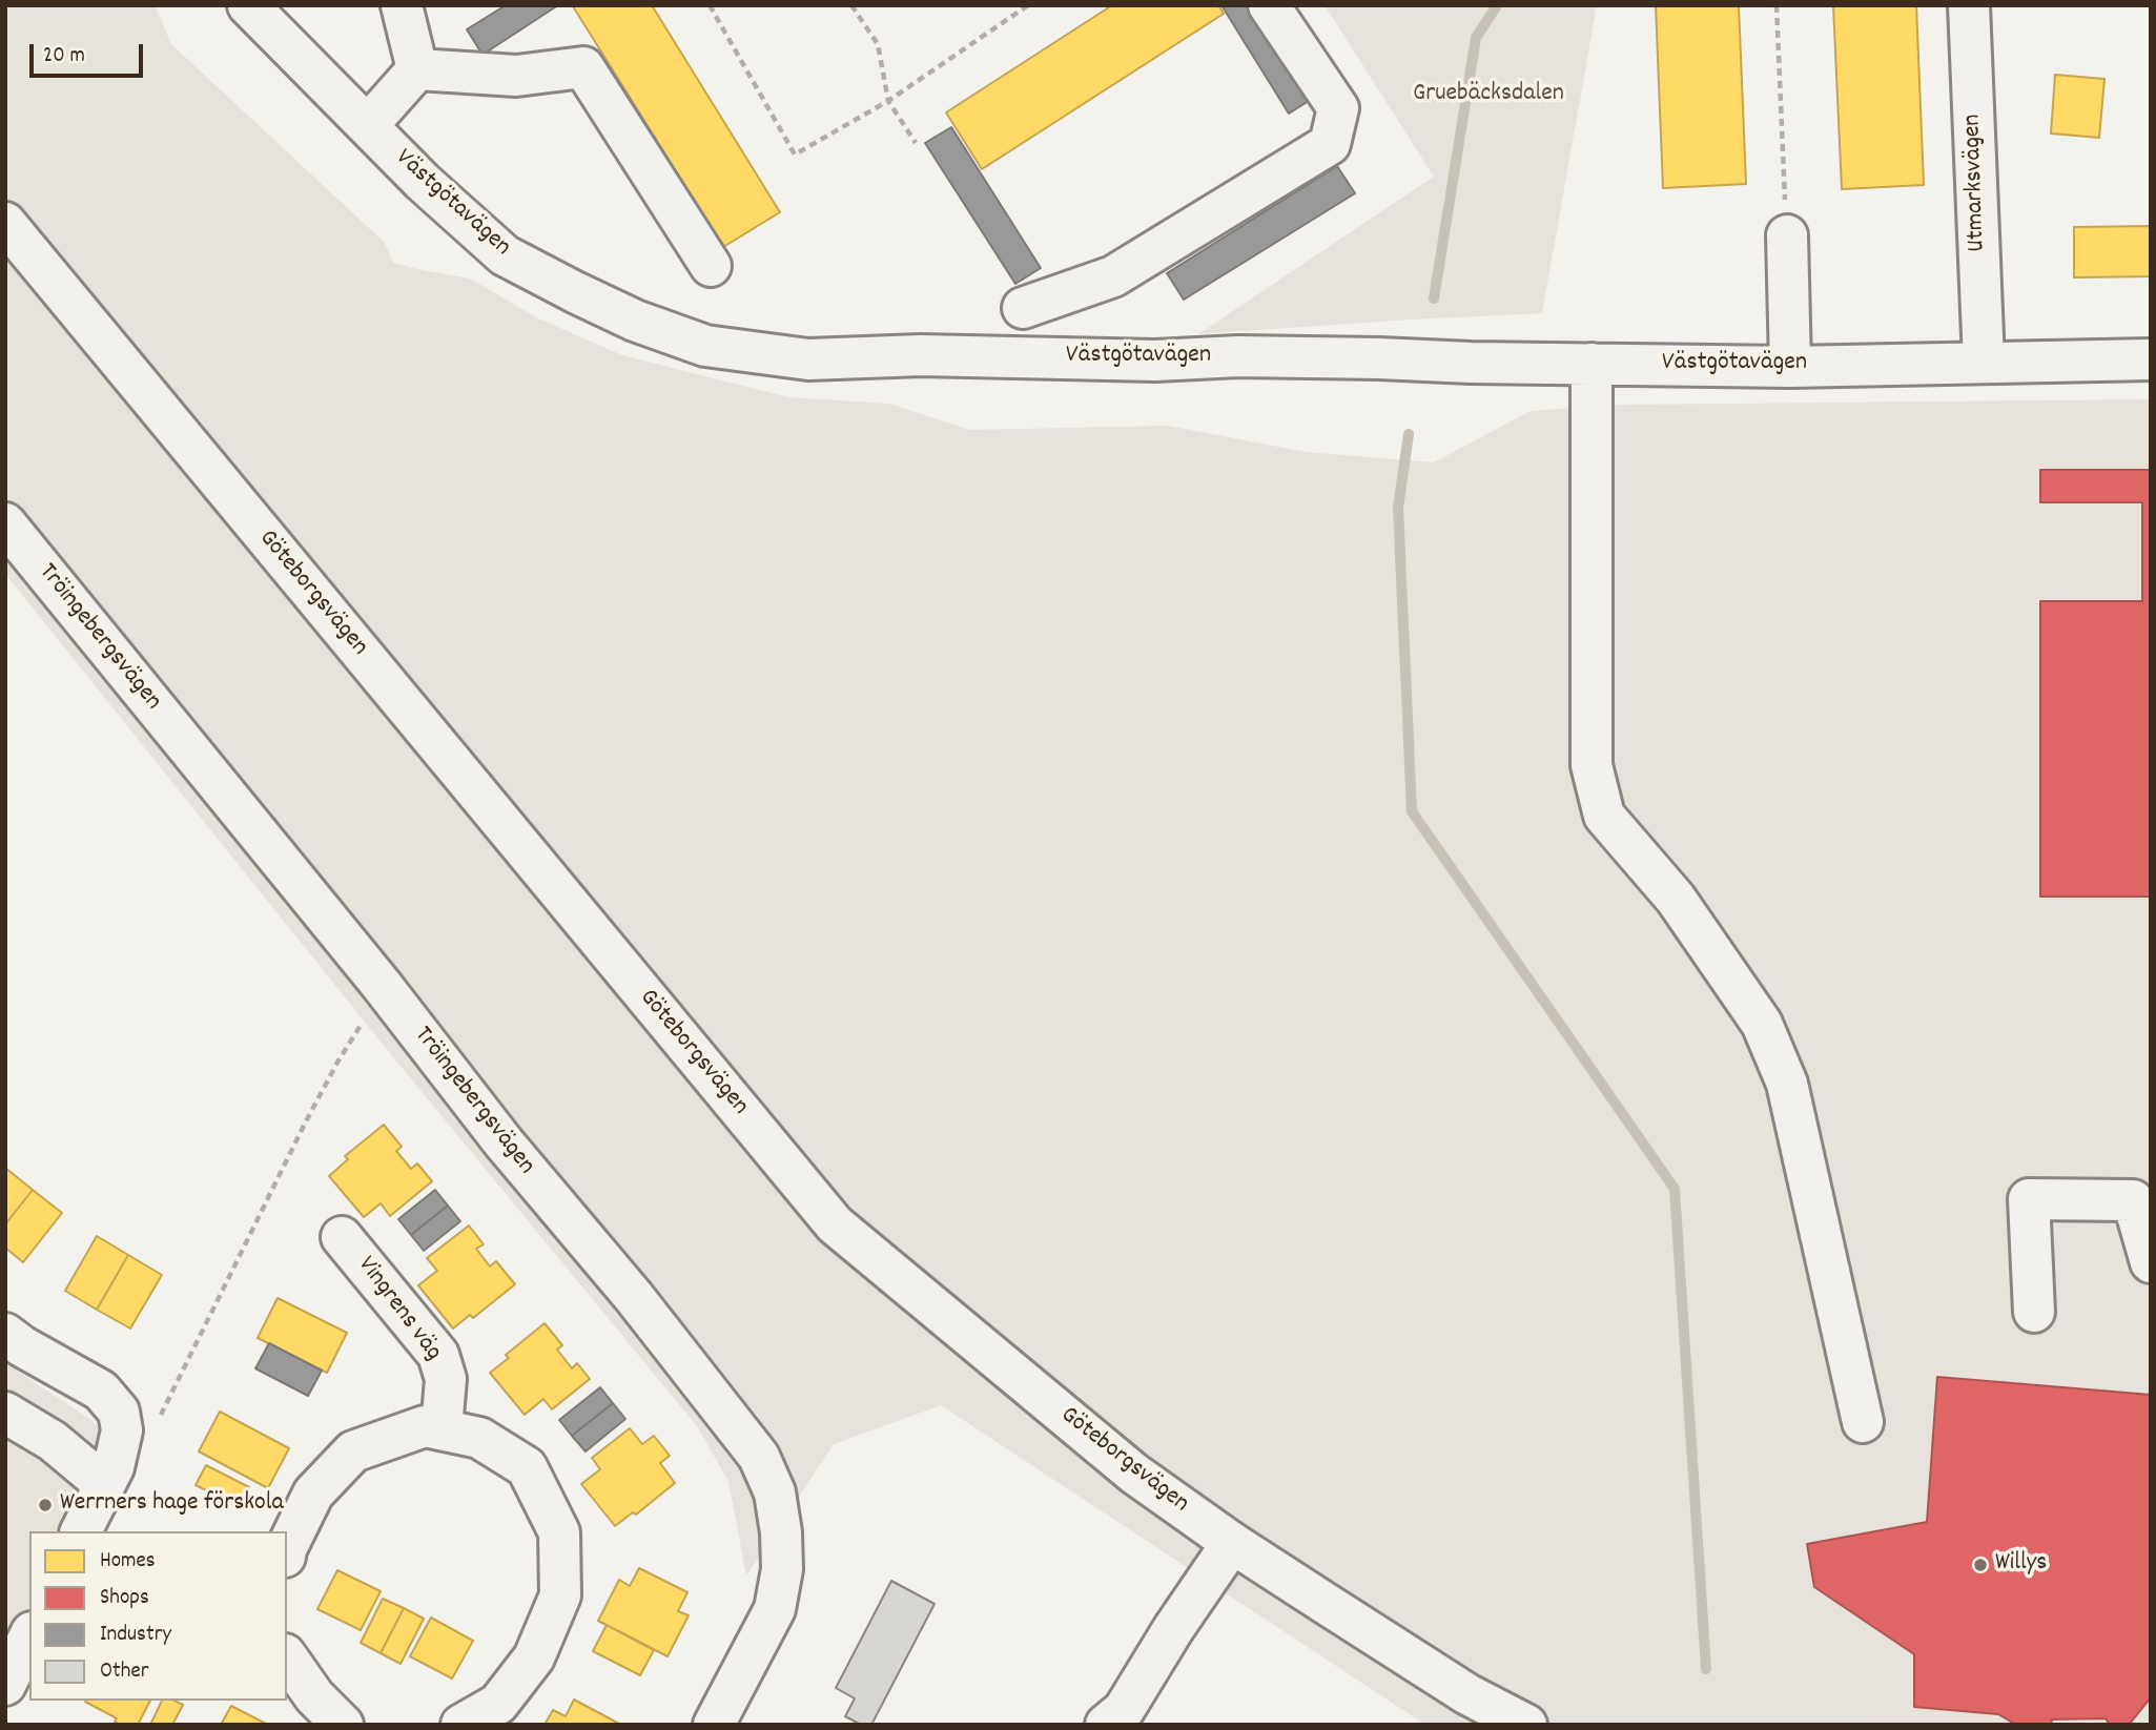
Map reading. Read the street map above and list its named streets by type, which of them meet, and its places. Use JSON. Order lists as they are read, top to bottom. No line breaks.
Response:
{"streets":{"street":["Utmarksvägen","Västgötavägen","Göteborgsvägen","Tröingebergsvägen","Vingrens väg"]},"crossings":[["Utmarksvägen","Västgötavägen"]],"parks":["Gruebäcksdalen"],"places":["Werrners hage förskola","Willys"],"legend":["Homes","Shops","Industry","Other"],"scale_bar":"20 m"}
